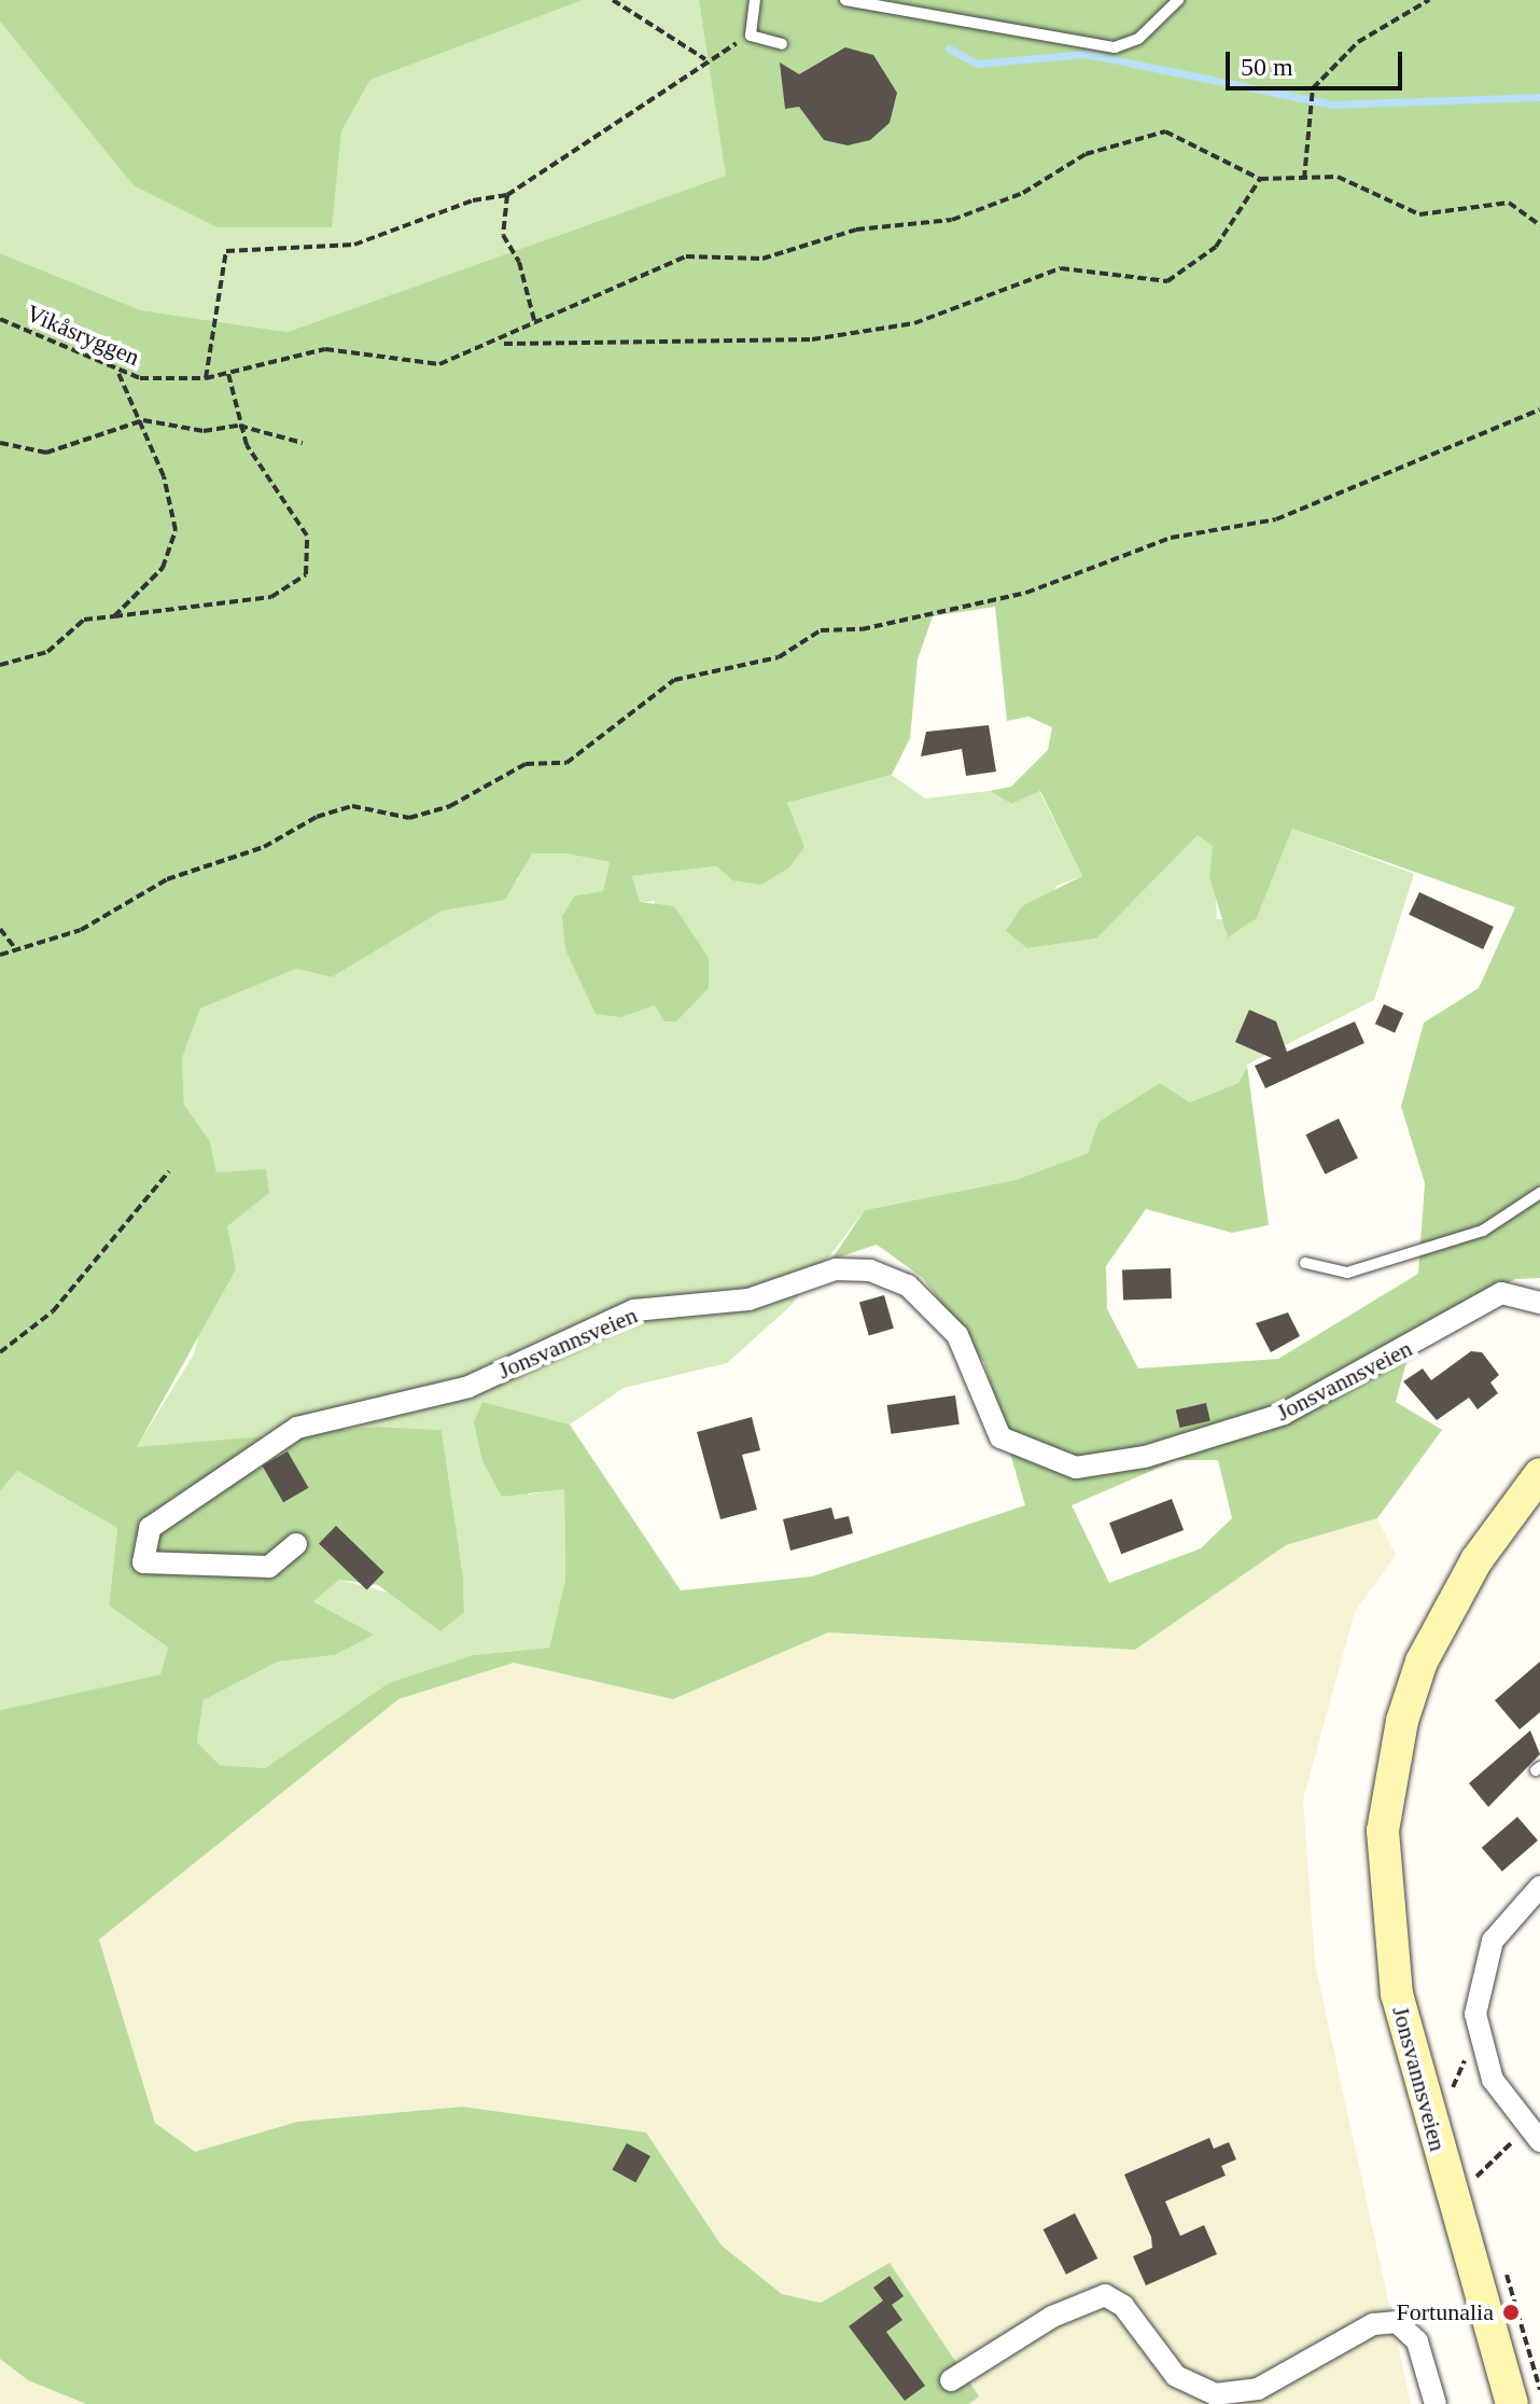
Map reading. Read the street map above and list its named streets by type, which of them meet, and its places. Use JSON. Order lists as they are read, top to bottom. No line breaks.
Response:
{"streets":{"main road":["Jonsvannsveien"],"path":["Vikåsryggen"]},"places":["Fortunalia"],"scale_bar":"50 m"}
